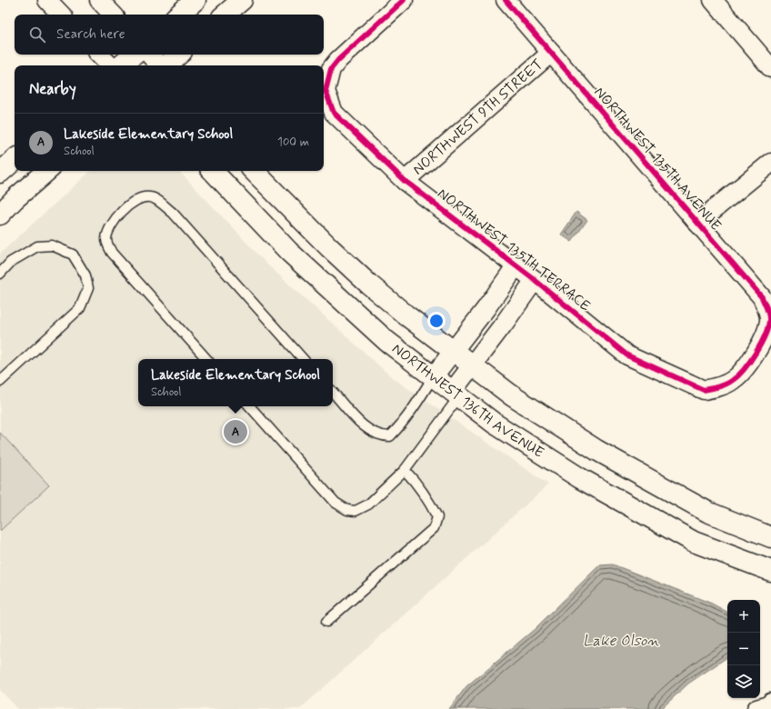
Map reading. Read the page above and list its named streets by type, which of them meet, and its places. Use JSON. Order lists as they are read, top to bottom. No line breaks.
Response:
{"streets":{"street":["NORTHWEST 9TH STREET","NORTHWEST 135TH AVENUE","NORTHWEST 135TH TERRACE","NORTHWEST 136TH AVENUE"]},"crossings":[["NORTHWEST 9TH STREET","NORTHWEST 135TH AVENUE"],["NORTHWEST 9TH STREET","NORTHWEST 135TH TERRACE"],["NORTHWEST 135TH AVENUE","NORTHWEST 135TH TERRACE"]],"water":["Lake Olson"],"page":{"search":"Search here","heading":"Nearby","list":[{"mark":"A","name":"Lakeside Elementary School","note":"School","value":"100 m"}],"popup":["Lakeside Elementary School","School"],"pins":"A","map_buttons":["+","−"]}}
